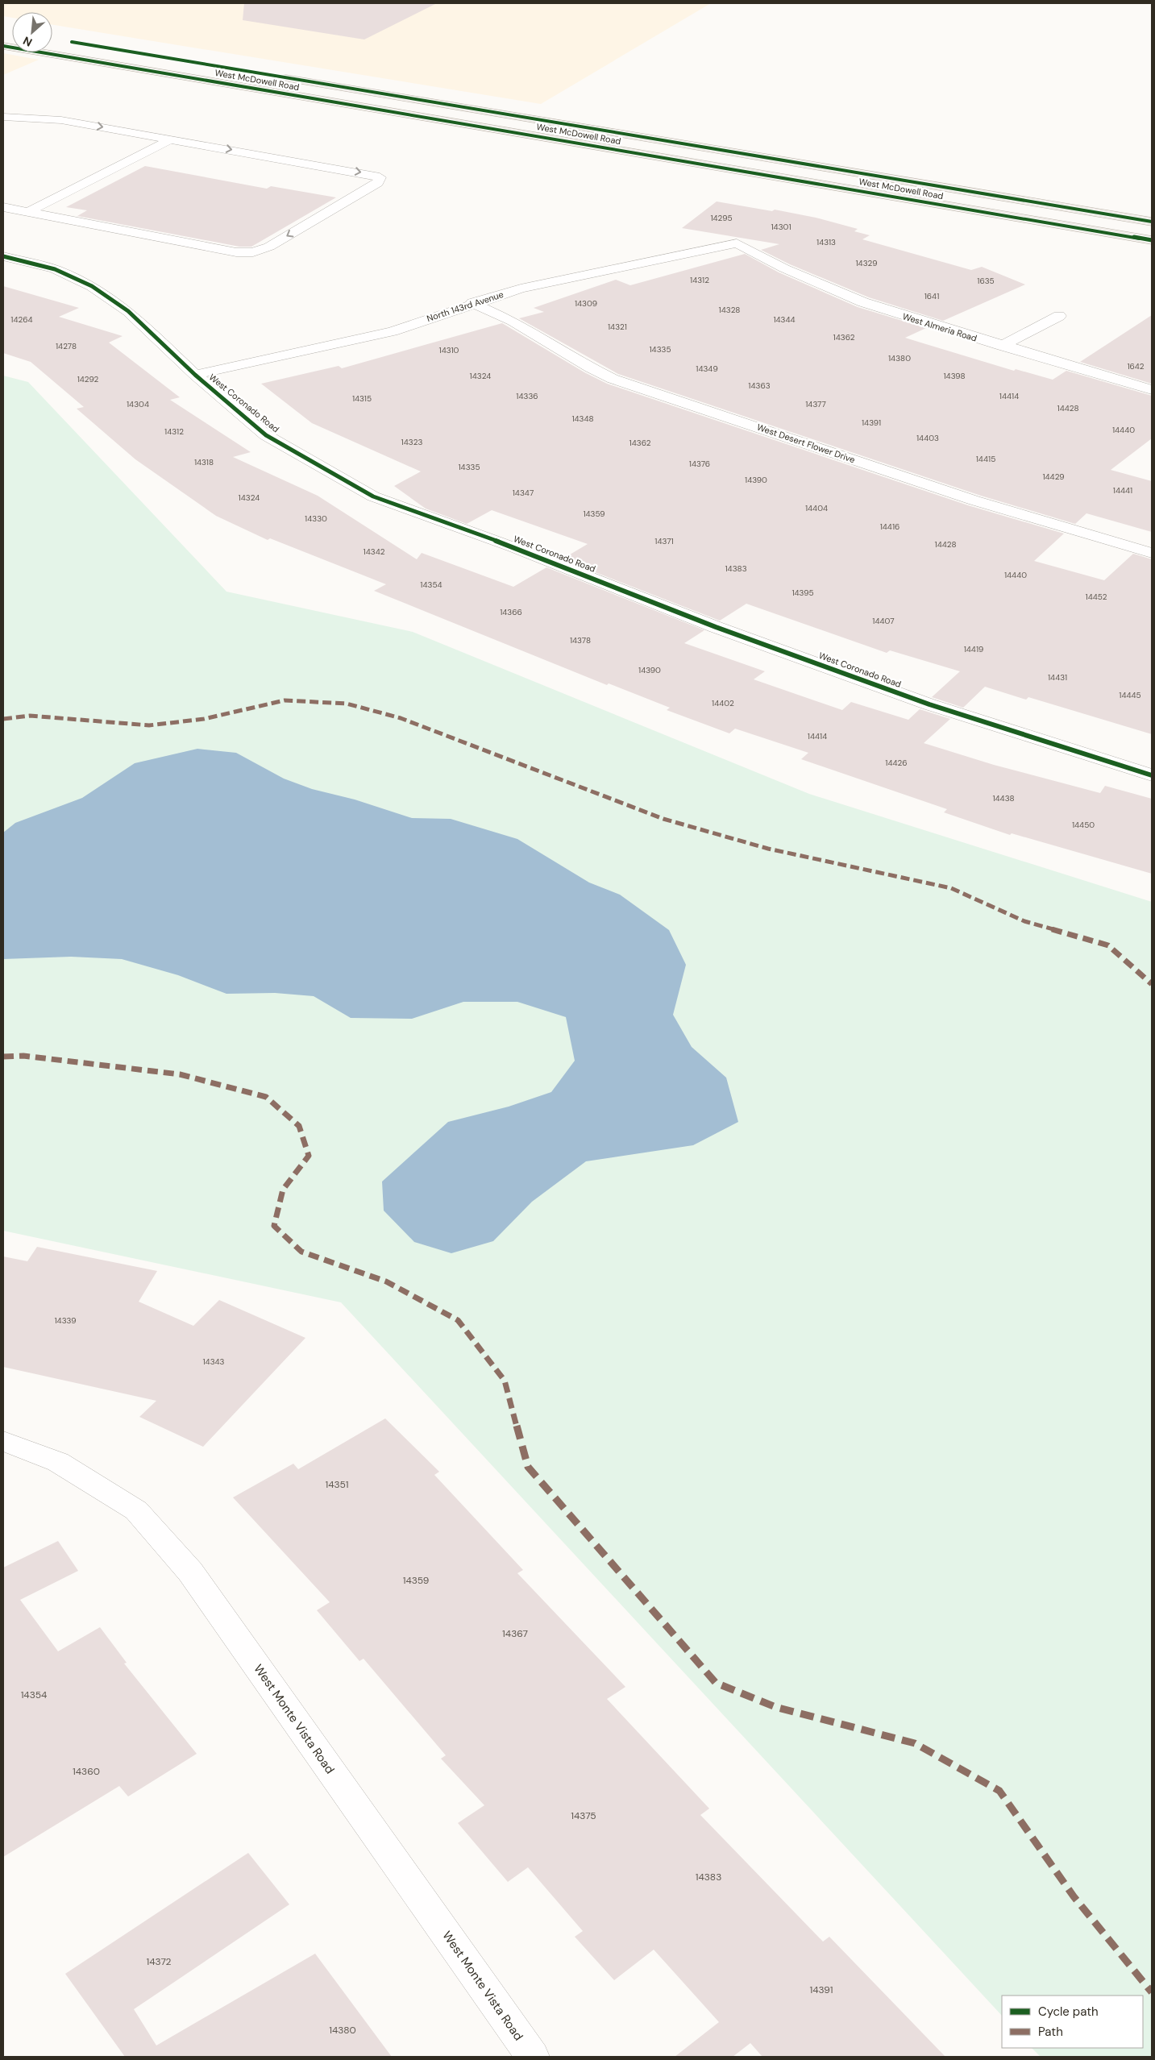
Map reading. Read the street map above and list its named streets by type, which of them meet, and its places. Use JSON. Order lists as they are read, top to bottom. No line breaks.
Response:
{"streets":{"main road":["West McDowell Road"],"street":["North 143rd Avenue","West Almeria Road","West Coronado Road","West Desert Flower Drive","West Monte Vista Road"]},"crossings":[["North 143rd Avenue","West Almeria Road"],["North 143rd Avenue","West Coronado Road"],["North 143rd Avenue","West Desert Flower Drive"]],"house_numbers":["14295","14301","14313","14329","14312","1635","1641","14309","14328","14264","14344","14321","14362","14278","14335","14310","14380","1642","14349","14324","14398","14292","14363","14336","14414","14315","14304","14377","14428","14348","14391","14440","14312","14403","14323","14362","14415","14318","14376","14335","14429","14390","14441","14347","14324","14404","14359","14330","14416","14371","14428","14342","14383","14440","14354","14395","14452","14366","14407","14378","14419","14390","14431","14445","14402","14414","14426","14438","14450","14339","14343","14351","14359","14367","14354","14360","14375","14383","14372","14391","14380"],"legend":["Cycle path","Path"],"north":"bottom left"}
